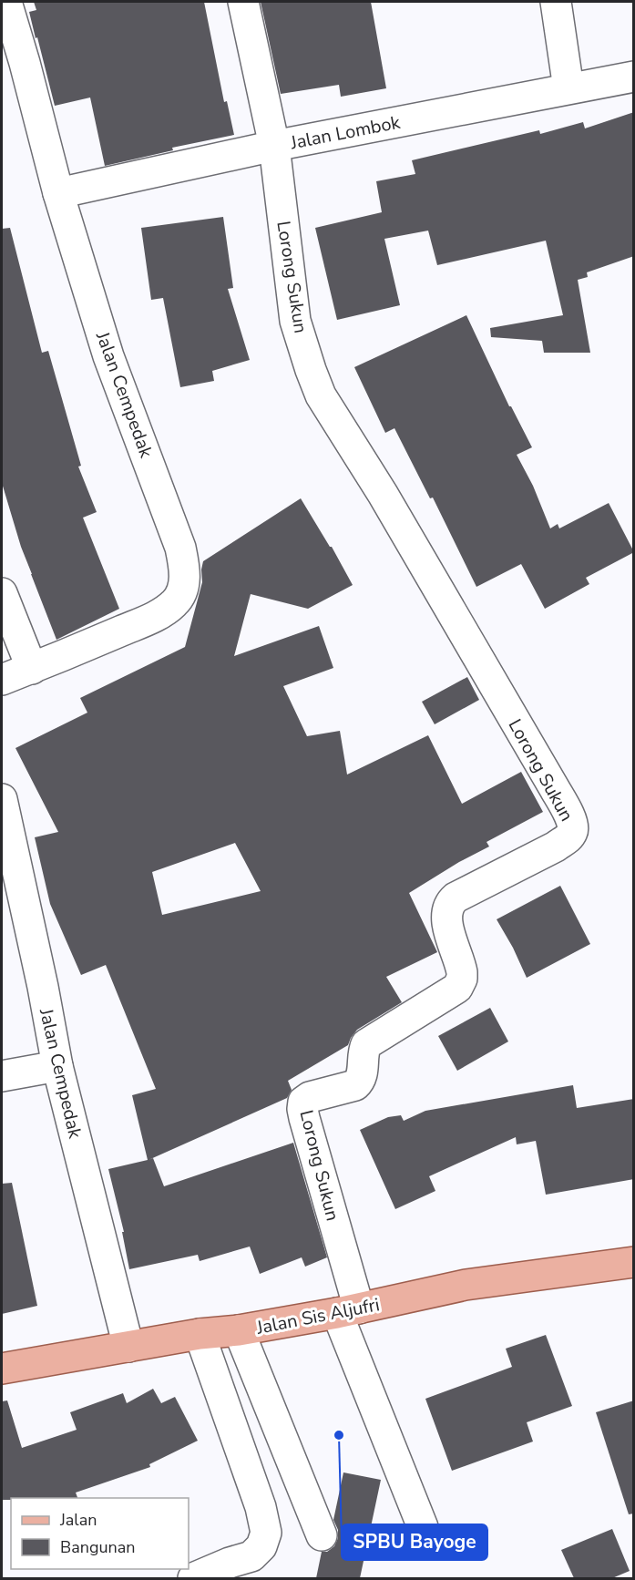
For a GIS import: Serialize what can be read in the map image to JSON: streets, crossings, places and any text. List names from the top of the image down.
{
  "streets": {
    "main road": ["Jalan Sis Aljufri"],
    "street": ["Jalan Lombok", "Lorong Sukun", "Jalan Cempedak"]
  },
  "crossings": [
    ["Jalan Lombok", "Lorong Sukun"],
    ["Jalan Lombok", "Jalan Cempedak"],
    ["Lorong Sukun", "Jalan Sis Aljufri"],
    ["Jalan Cempedak", "Jalan Sis Aljufri"]
  ],
  "places": ["SPBU Bayoge"],
  "legend": ["Jalan", "Bangunan"]
}
